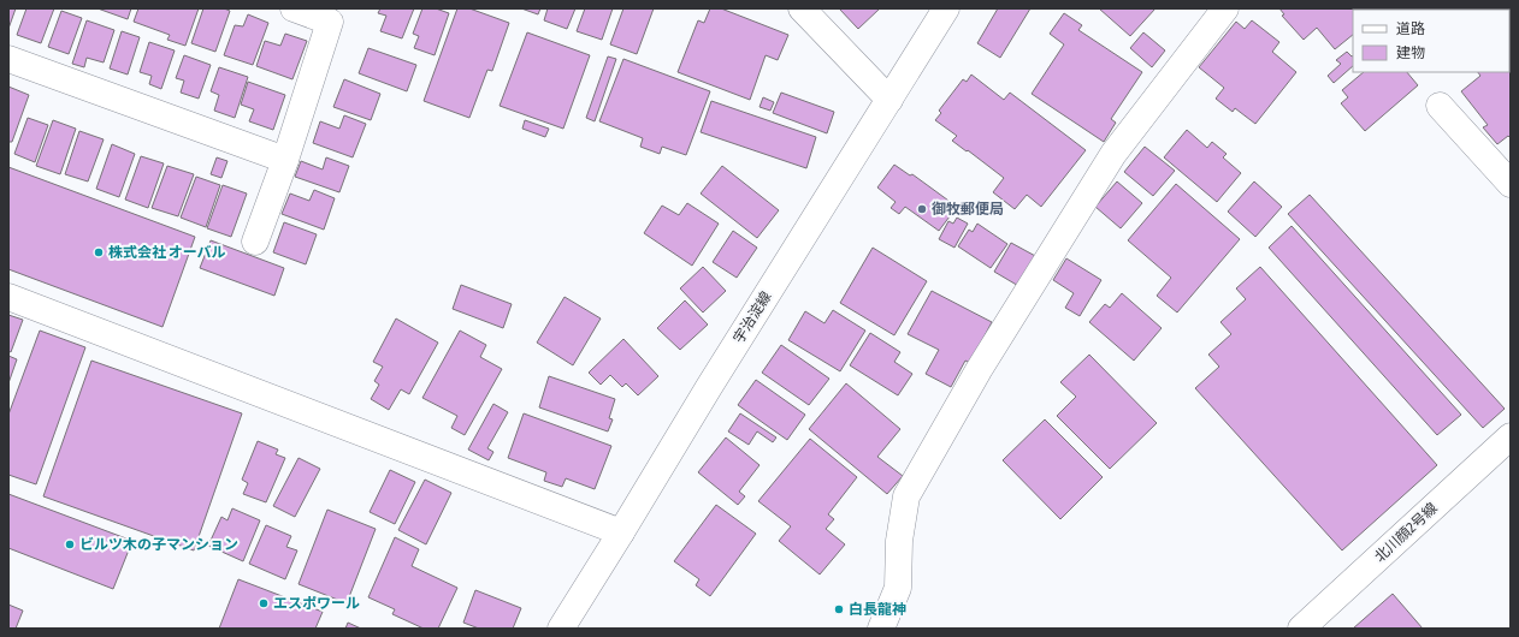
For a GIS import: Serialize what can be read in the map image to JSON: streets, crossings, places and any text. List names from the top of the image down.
{
  "streets": {
    "street": ["宇治淀線", "北川顔2号線"]
  },
  "places": [
    "御牧郵便局",
    "株式会社 オーバル",
    "ビルツ木の子マンション",
    "エスポワール",
    "白長龍神"
  ],
  "legend": ["道路", "建物"]
}
